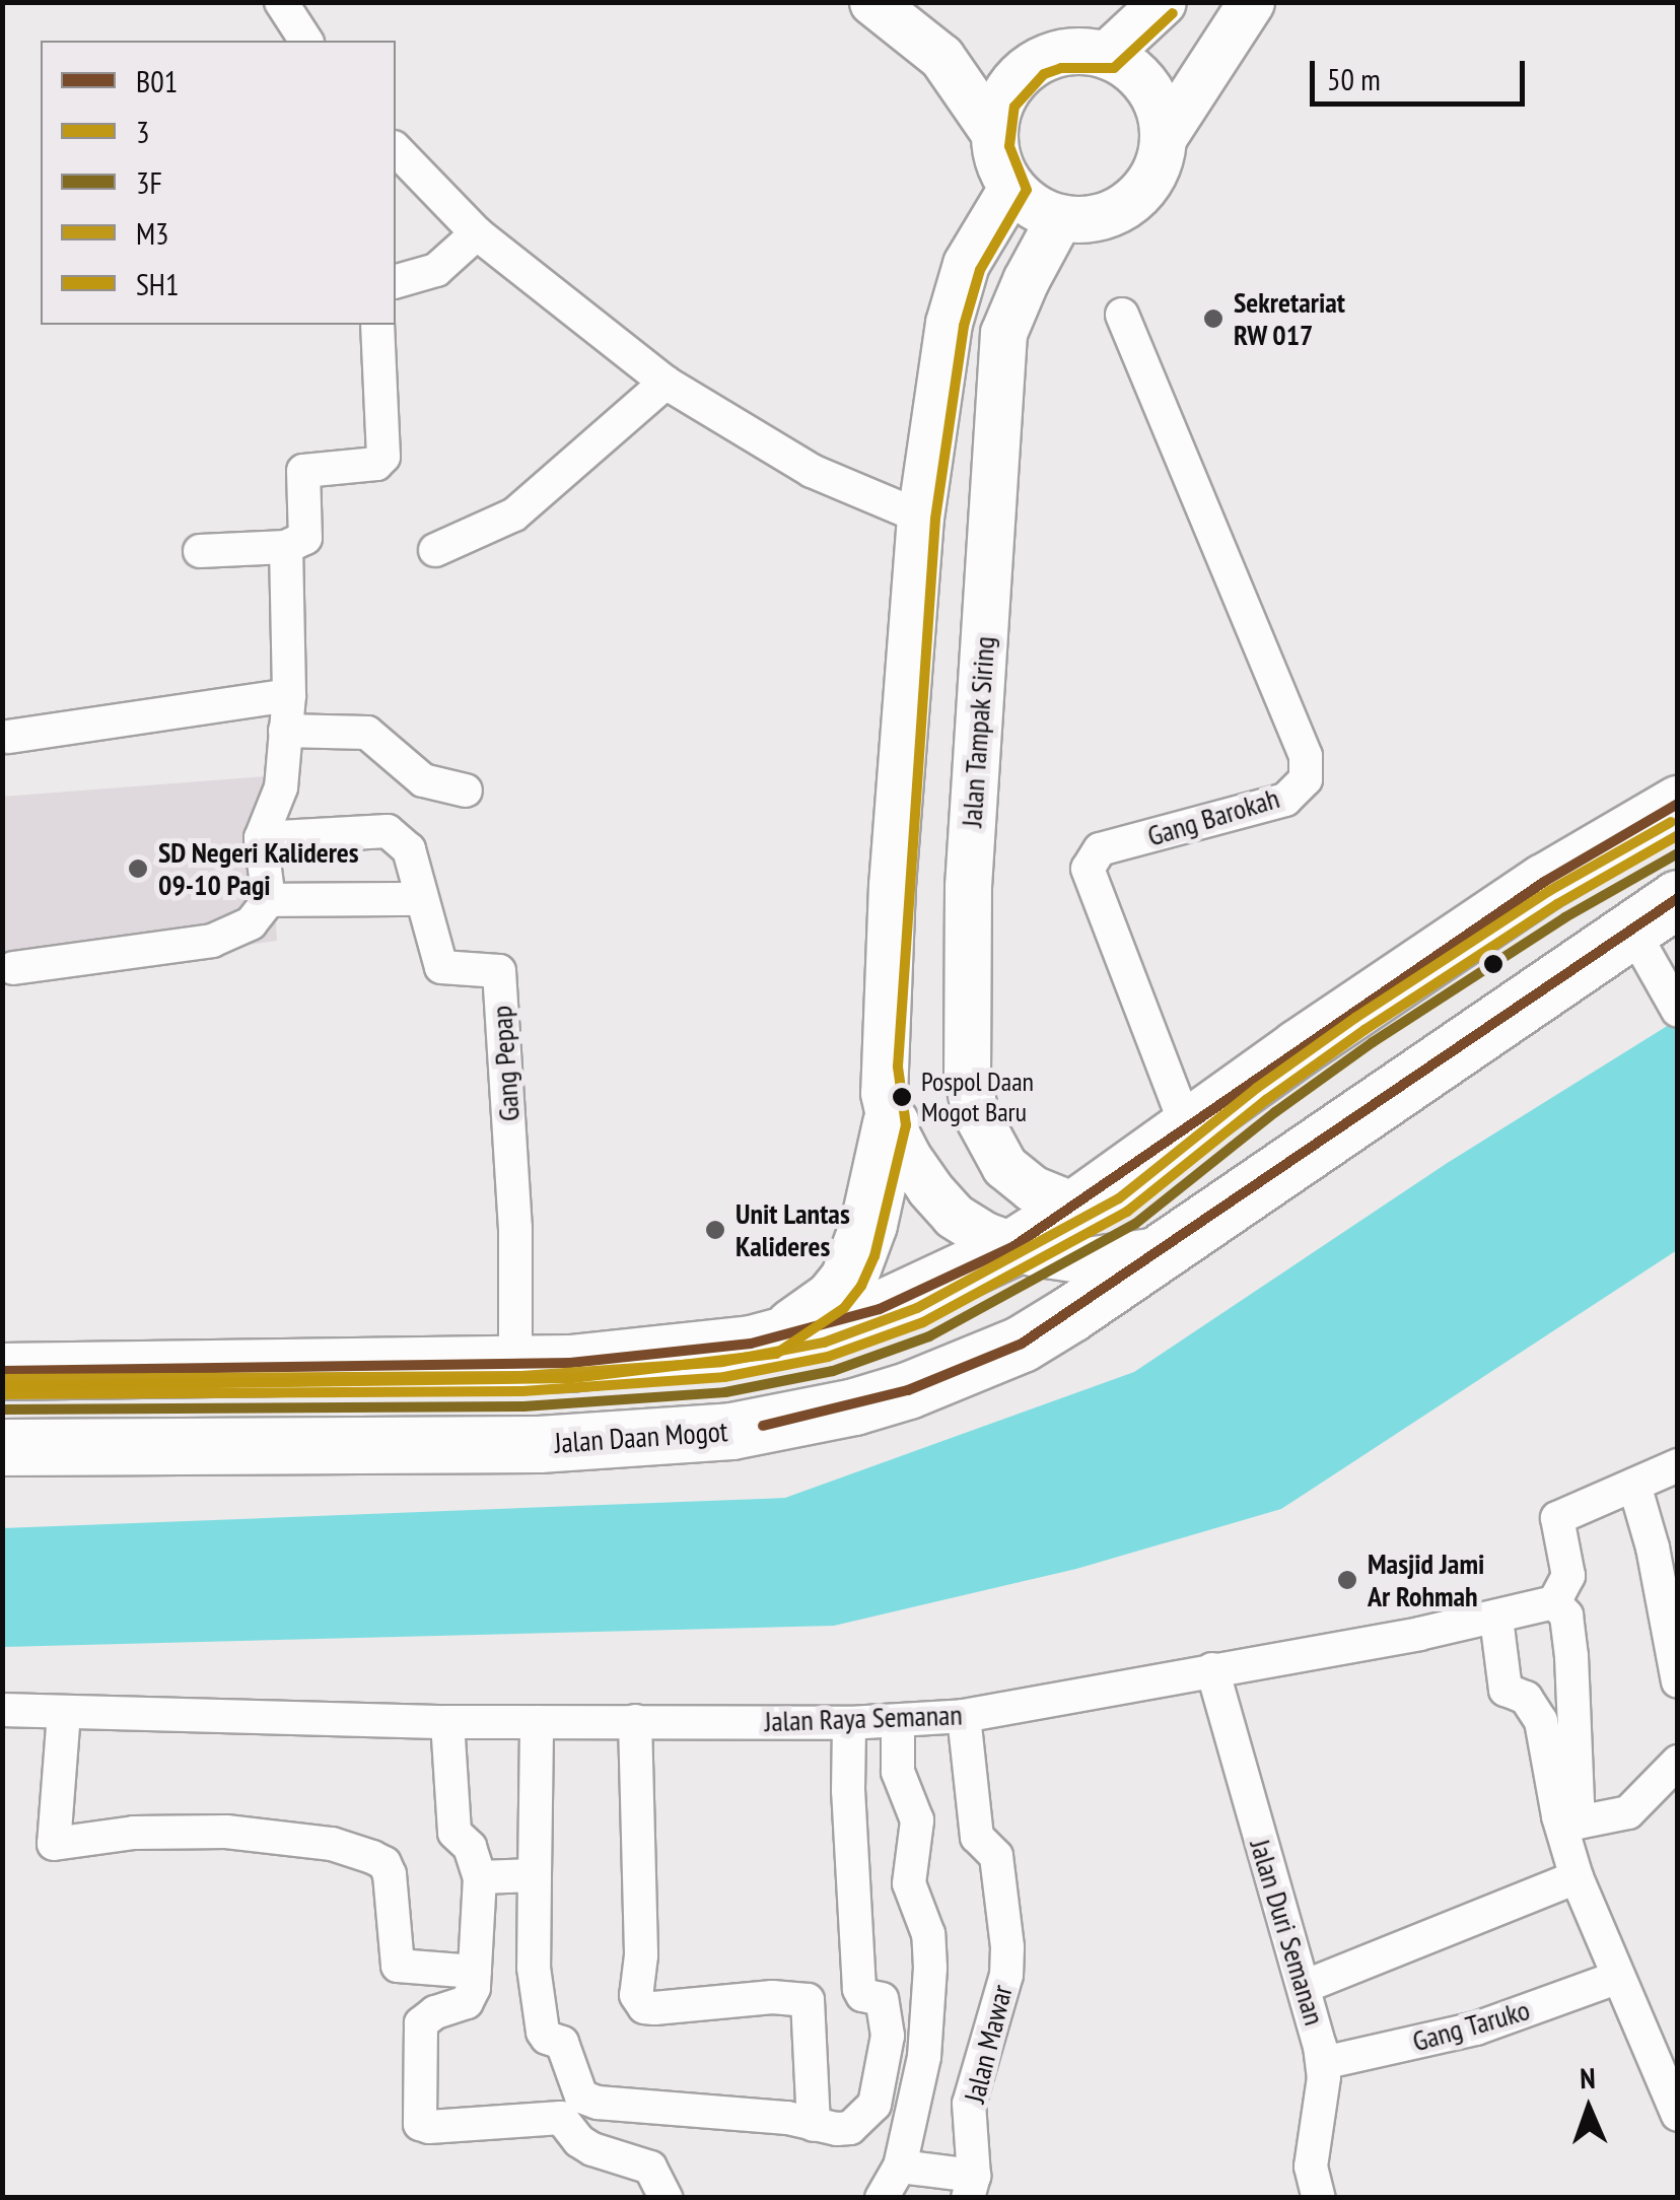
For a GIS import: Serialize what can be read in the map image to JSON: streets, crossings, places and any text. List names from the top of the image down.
{
  "streets": {
    "highway": ["Jalan Daan Mogot"],
    "main road": ["Jalan Tampak Siring"],
    "street": [
      "Gang Barokah",
      "Gang Pepap",
      "Jalan Raya Semanan",
      "Jalan Duri Semanan",
      "Gang Taruko",
      "Jalan Mawar"
    ]
  },
  "crossings": [
    ["Jalan Raya Semanan", "Jalan Duri Semanan"],
    ["Jalan Raya Semanan", "Jalan Mawar"],
    ["Jalan Duri Semanan", "Gang Taruko"]
  ],
  "places": [
    "Sekretariat RW 017",
    "SD Negeri Kalideres 09-10 Pagi",
    "Pospol Daan Mogot Baru",
    "Unit Lantas Kalideres",
    "Masjid Jami Ar Rohmah"
  ],
  "lines": [
    "transit line SH1",
    "transit line B01",
    "transit line M3",
    "transit line 3",
    "transit line 3F"
  ],
  "legend": [
    "B01",
    "3",
    "3F",
    "M3",
    "SH1"
  ],
  "scale_bar": "50 m",
  "north": "top"
}
